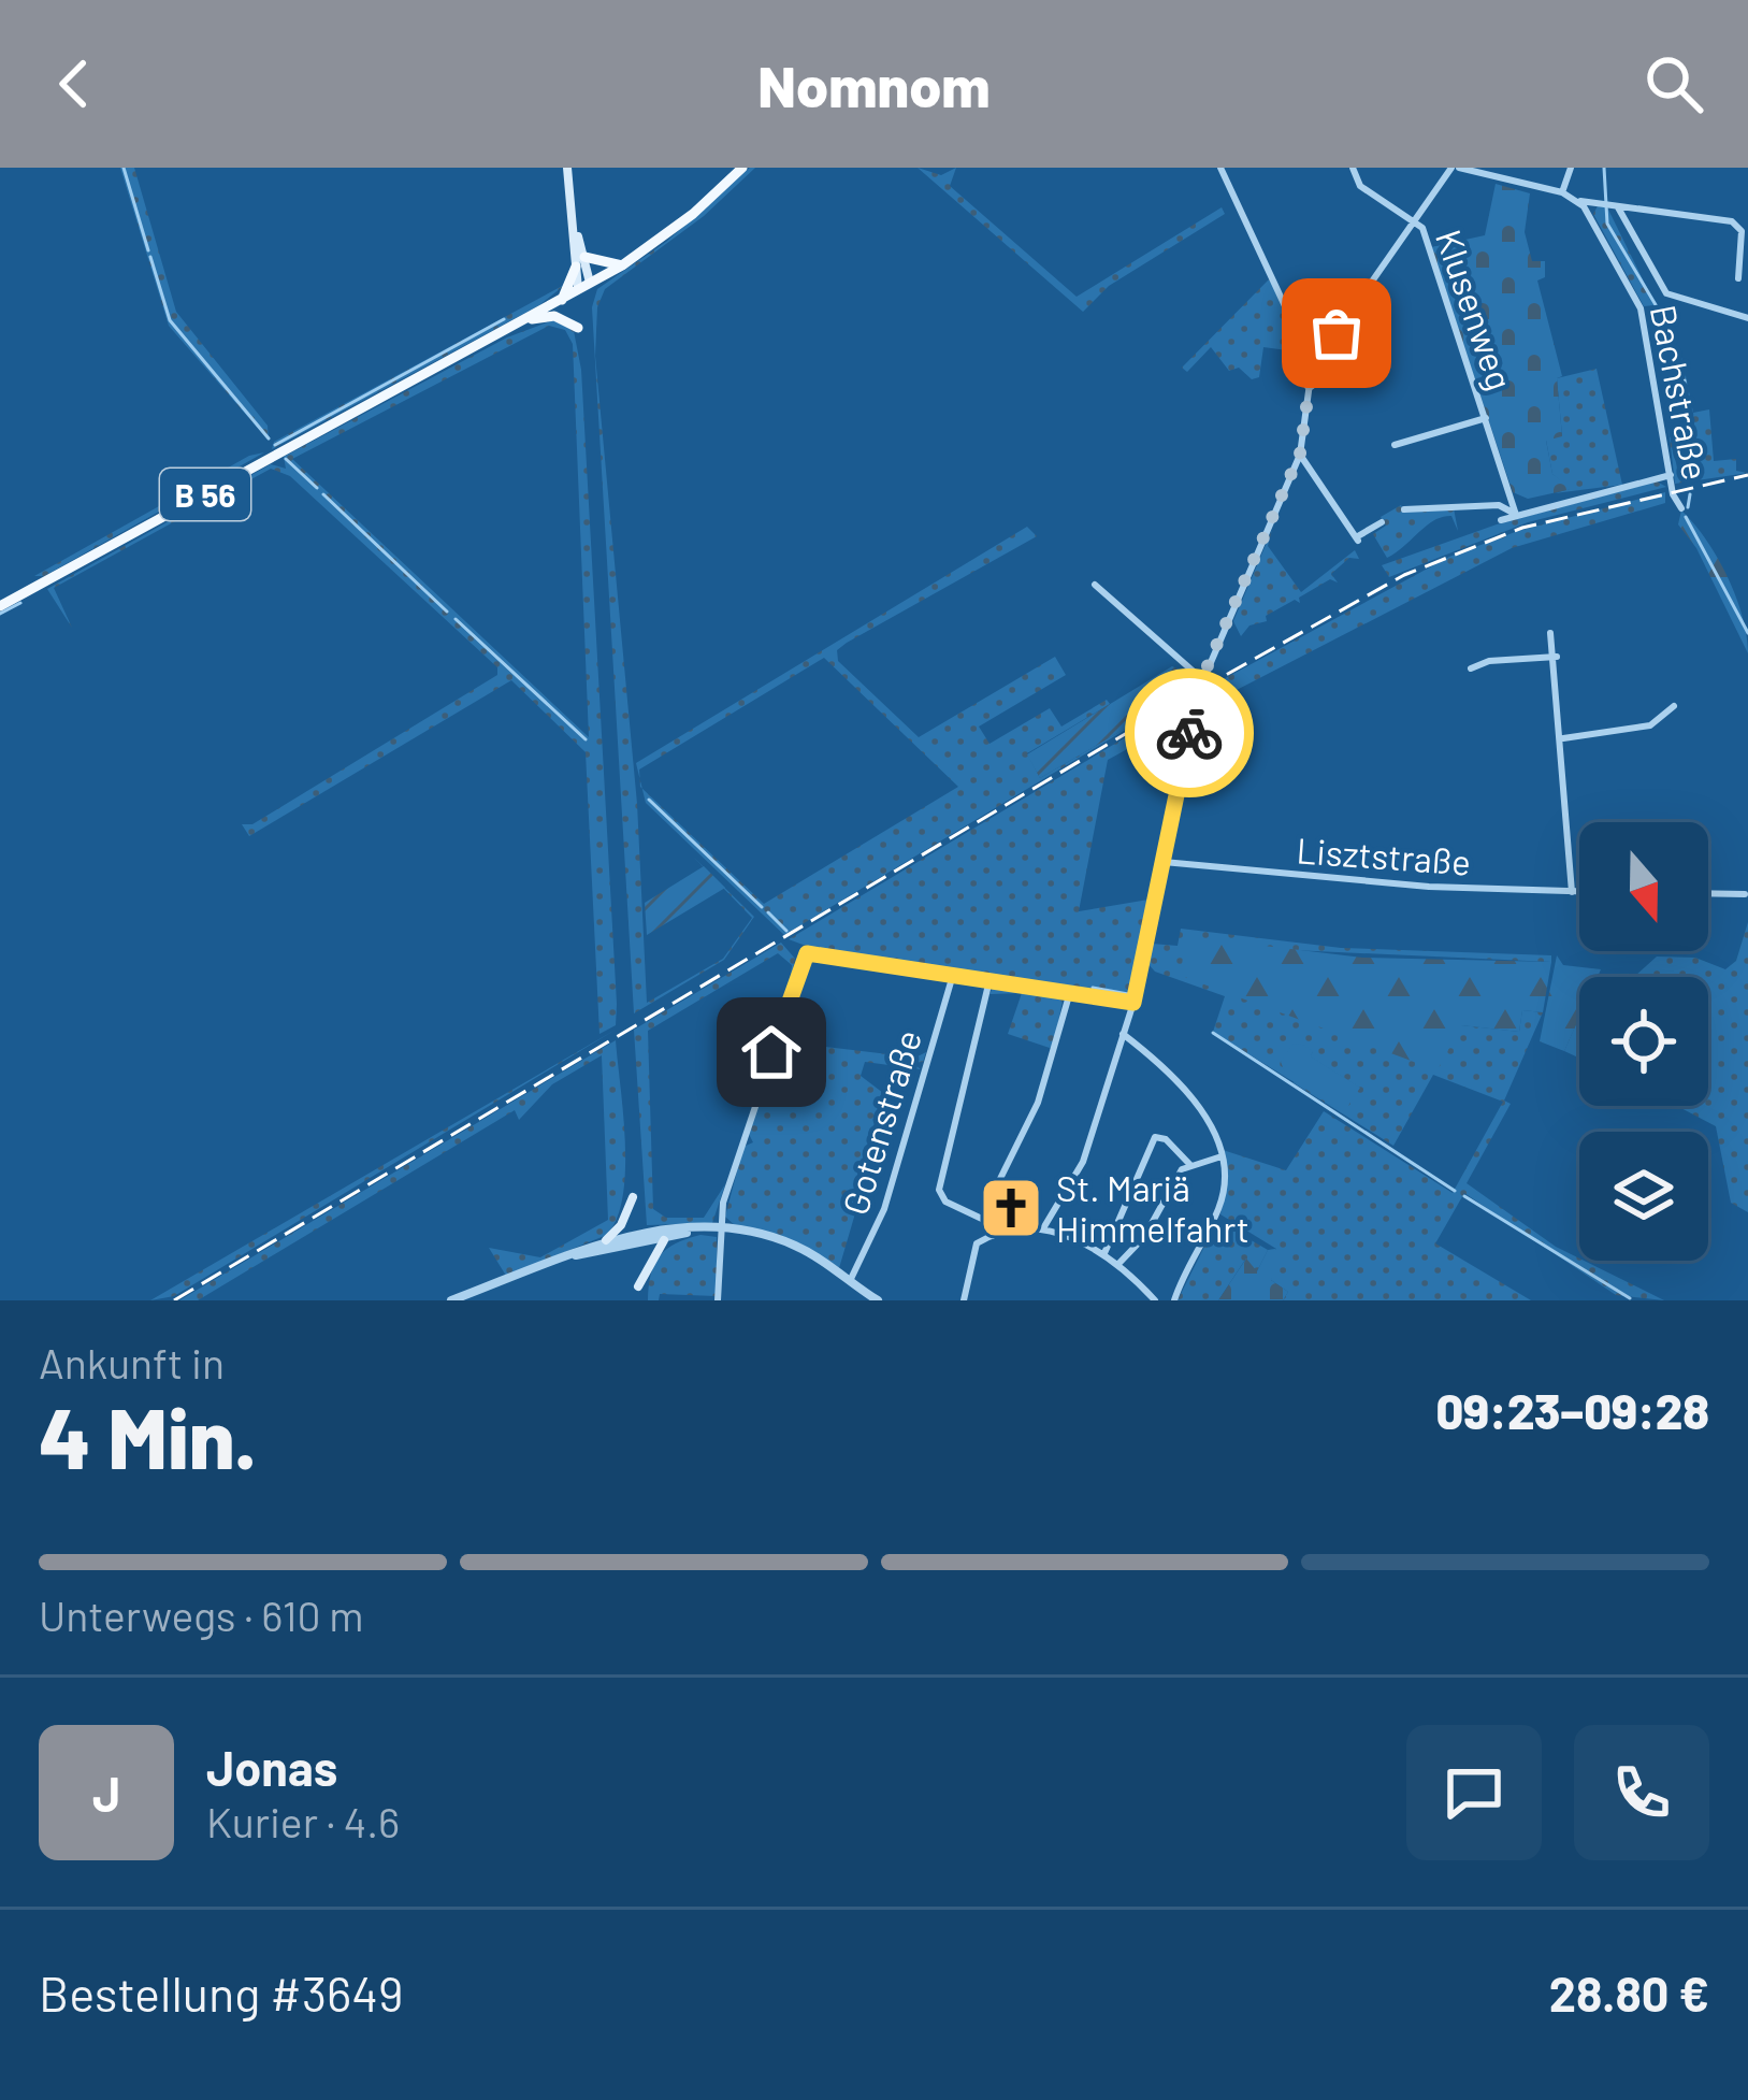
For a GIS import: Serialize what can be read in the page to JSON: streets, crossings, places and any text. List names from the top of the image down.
{
  "streets": {
    "main road": ["B 56"],
    "street": [
      "Klusenweg",
      "Bachstraße",
      "Lisztstraße",
      "Gotenstraße"
    ]
  },
  "places": {
    "church": ["St. Mariä Himmelfahrt"]
  },
  "north": "bottom",
  "page": {
    "header": "Nomnom",
    "heading": ["4 Min.", "Ankunft in", "09:23–09:28"],
    "panel": [
      "Jonas",
      "Kurier · 4.6",
      "Bestellung #3649",
      "28.80 €"
    ],
    "bar": "Unterwegs · 610 m",
    "round": "J"
  }
}
